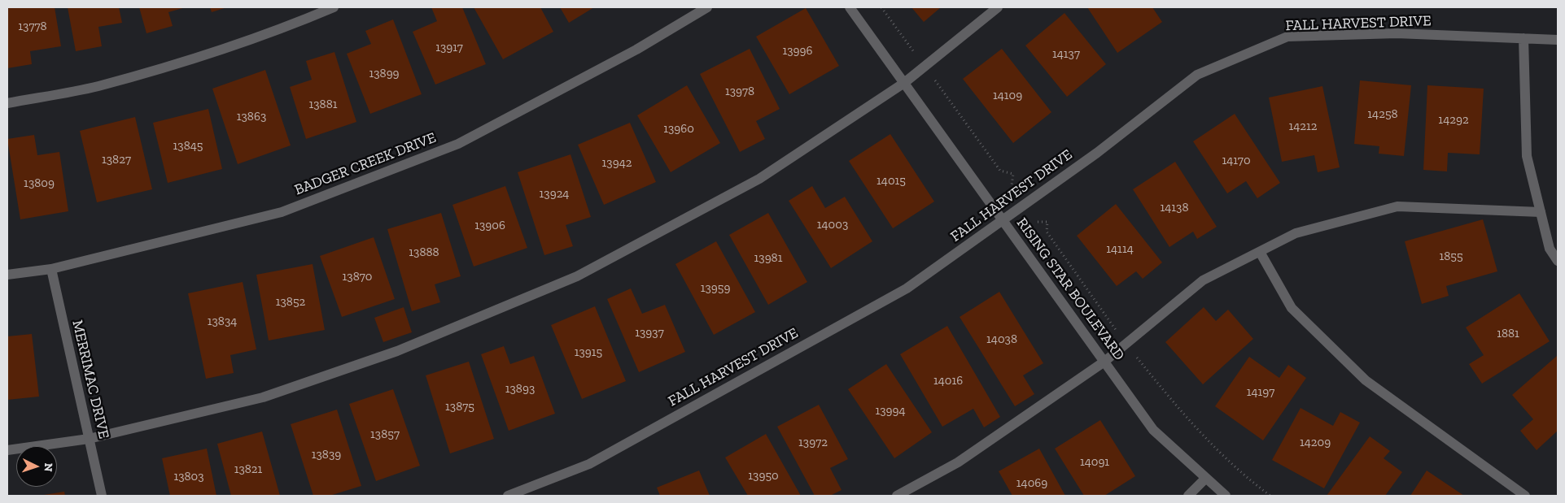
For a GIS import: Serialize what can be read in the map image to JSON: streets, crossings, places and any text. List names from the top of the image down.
{
  "streets": {
    "street": [
      "FALL HARVEST DRIVE",
      "BADGER CREEK DRIVE",
      "RISING STAR BOULEVARD",
      "MERRIMAC DRIVE"
    ]
  },
  "crossings": [
    ["FALL HARVEST DRIVE", "RISING STAR BOULEVARD"],
    ["BADGER CREEK DRIVE", "MERRIMAC DRIVE"]
  ],
  "house_numbers": [
    "13778",
    "13917",
    "13996",
    "14137",
    "13899",
    "13978",
    "14109",
    "13881",
    "14258",
    "13863",
    "14292",
    "14212",
    "13960",
    "13845",
    "13827",
    "14170",
    "13942",
    "14015",
    "13809",
    "13924",
    "14138",
    "14003",
    "13906",
    "14114",
    "13888",
    "1855",
    "13981",
    "13870",
    "13959",
    "13852",
    "13834",
    "13937",
    "1881",
    "14038",
    "13915",
    "14016",
    "13893",
    "14197",
    "13875",
    "13994",
    "13857",
    "13972",
    "14209",
    "13839",
    "14091",
    "13821",
    "13950",
    "13803",
    "14069"
  ],
  "north": "right"
}
